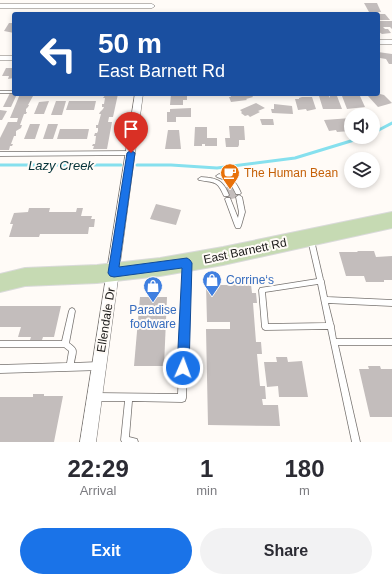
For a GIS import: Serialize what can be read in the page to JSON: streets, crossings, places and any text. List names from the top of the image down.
{
  "streets": {
    "main road": ["East Barnett Rd"],
    "street": ["Ellendale Dr"]
  },
  "crossings": [
    ["East Barnett Rd", "Ellendale Dr"]
  ],
  "water": ["Lazy Creek"],
  "places": {
    "cafe": ["The Human Bean"],
    "shop": ["Corrine‘s", "Paradise footware"]
  },
  "page": {
    "turn": ["50 m", "East Barnett Rd"],
    "eta": [
      "22:29",
      "Arrival",
      "1",
      "min",
      "180",
      "m"
    ],
    "buttons": ["Exit", "Share"]
  }
}
